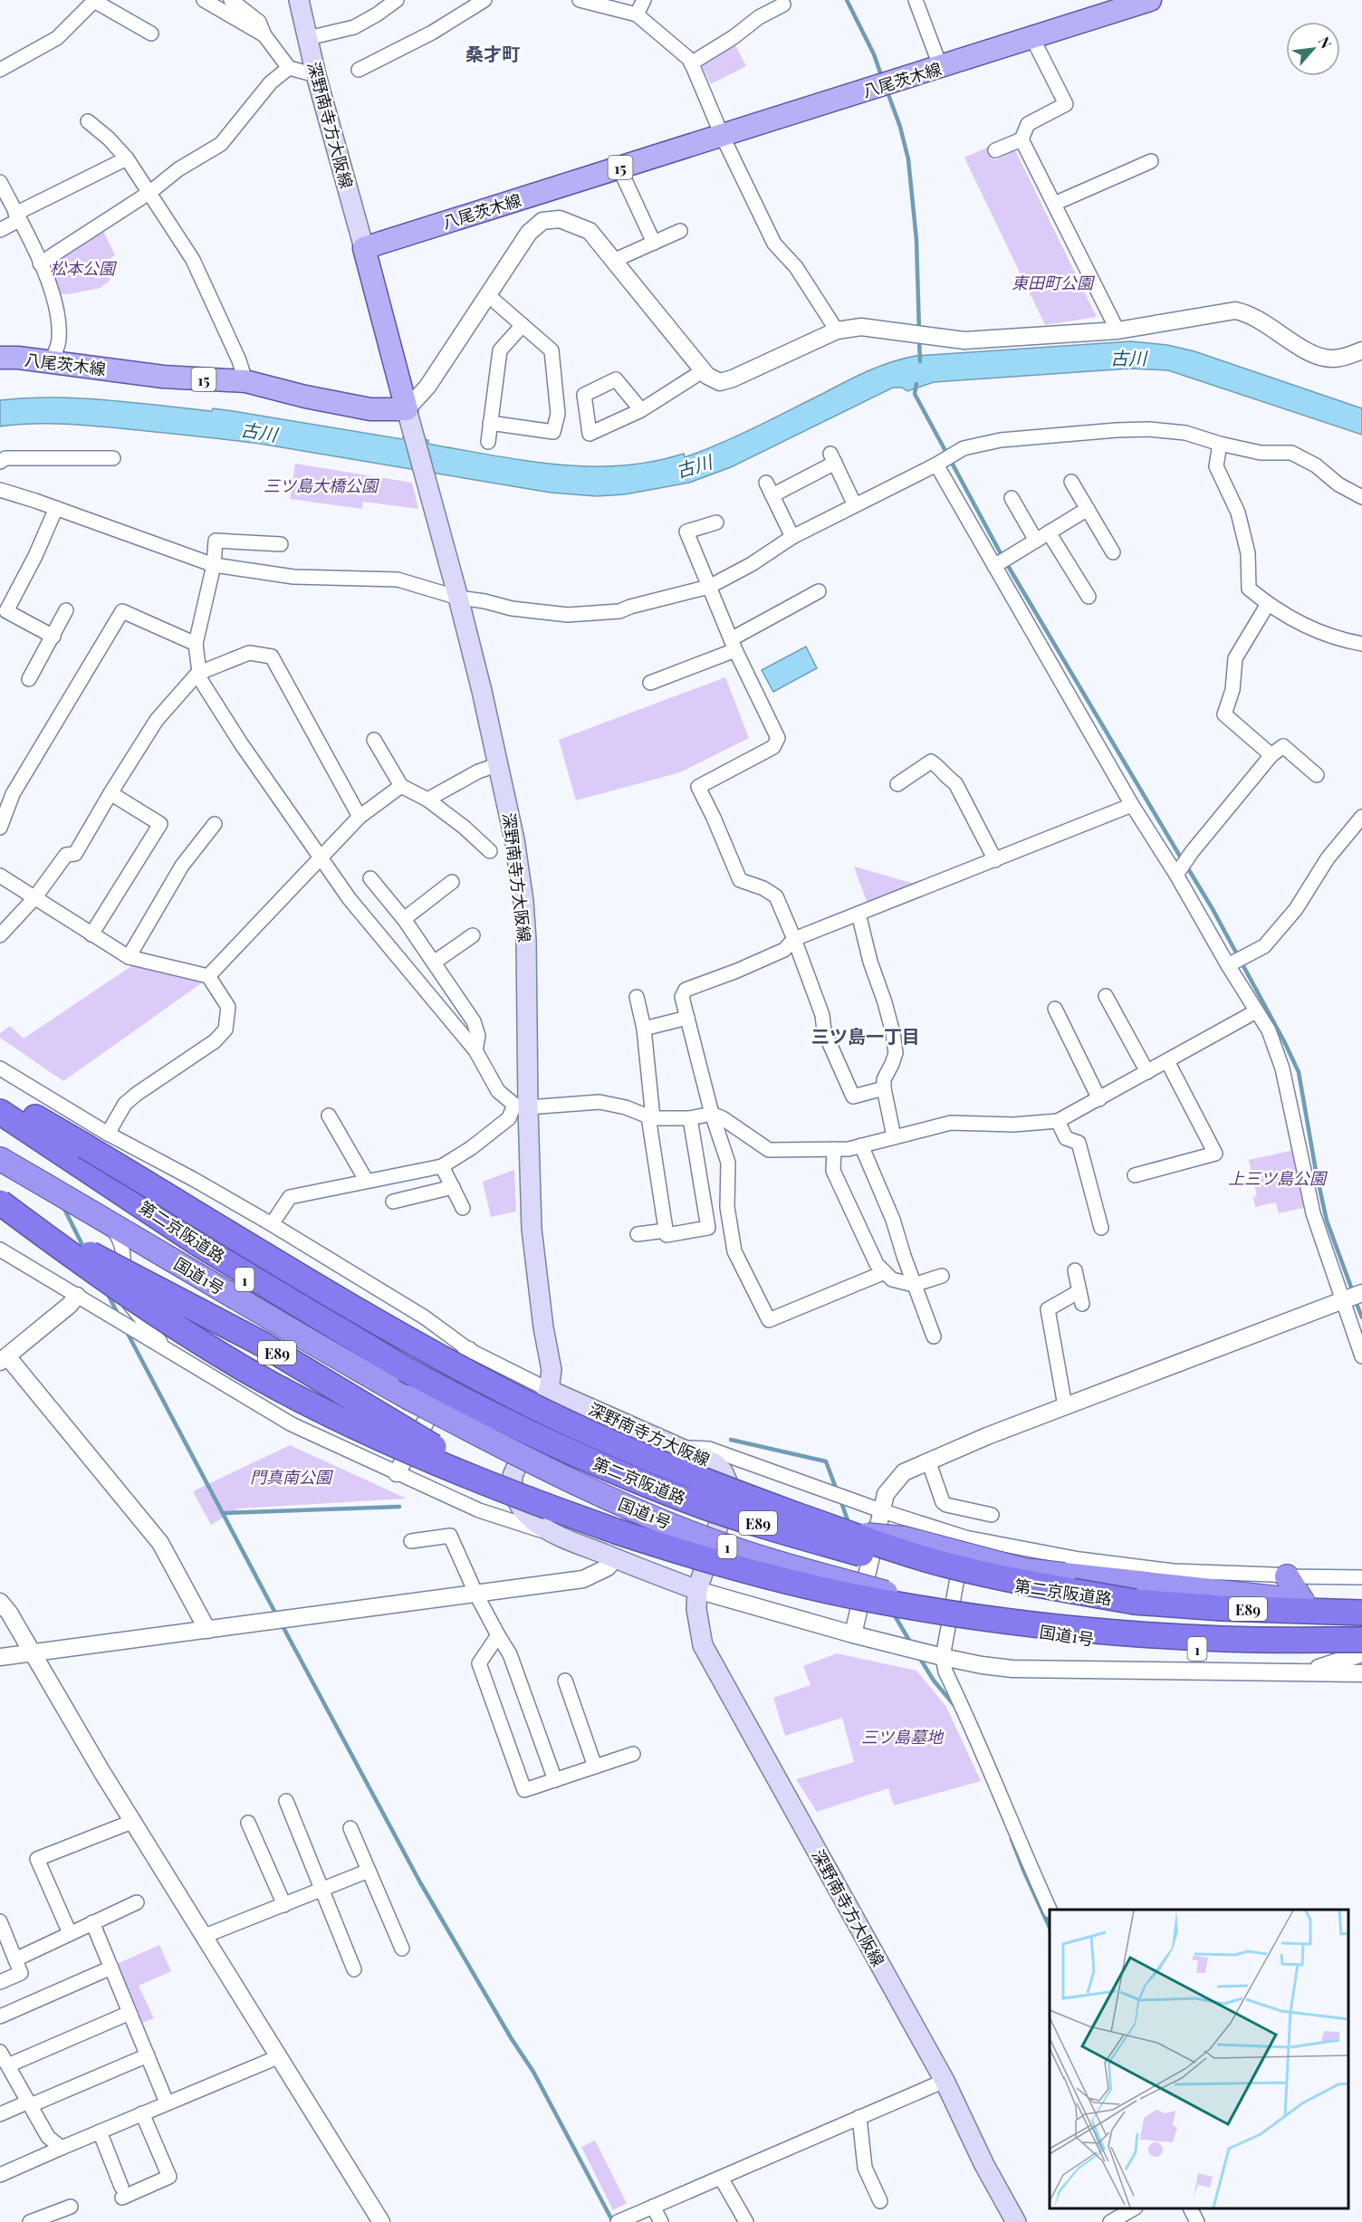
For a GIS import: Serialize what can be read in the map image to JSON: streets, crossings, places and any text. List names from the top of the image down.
{
  "streets": {
    "highway": [
      "第二京阪道路",
      "国道1号",
      "1",
      "E89"
    ],
    "main road": ["八尾茨木線", "深野南寺方大阪線", "15"]
  },
  "crossings": [
    ["八尾茨木線", "深野南寺方大阪線"],
    ["第二京阪道路", "E89"]
  ],
  "districts": ["桑才町", "三ツ島一丁目"],
  "water": ["古川"],
  "parks": [
    "松本公園",
    "東田町公園",
    "三ツ島大橋公園",
    "上三ツ島公園",
    "門真南公園",
    "三ツ島墓地"
  ],
  "north": "top right"
}
